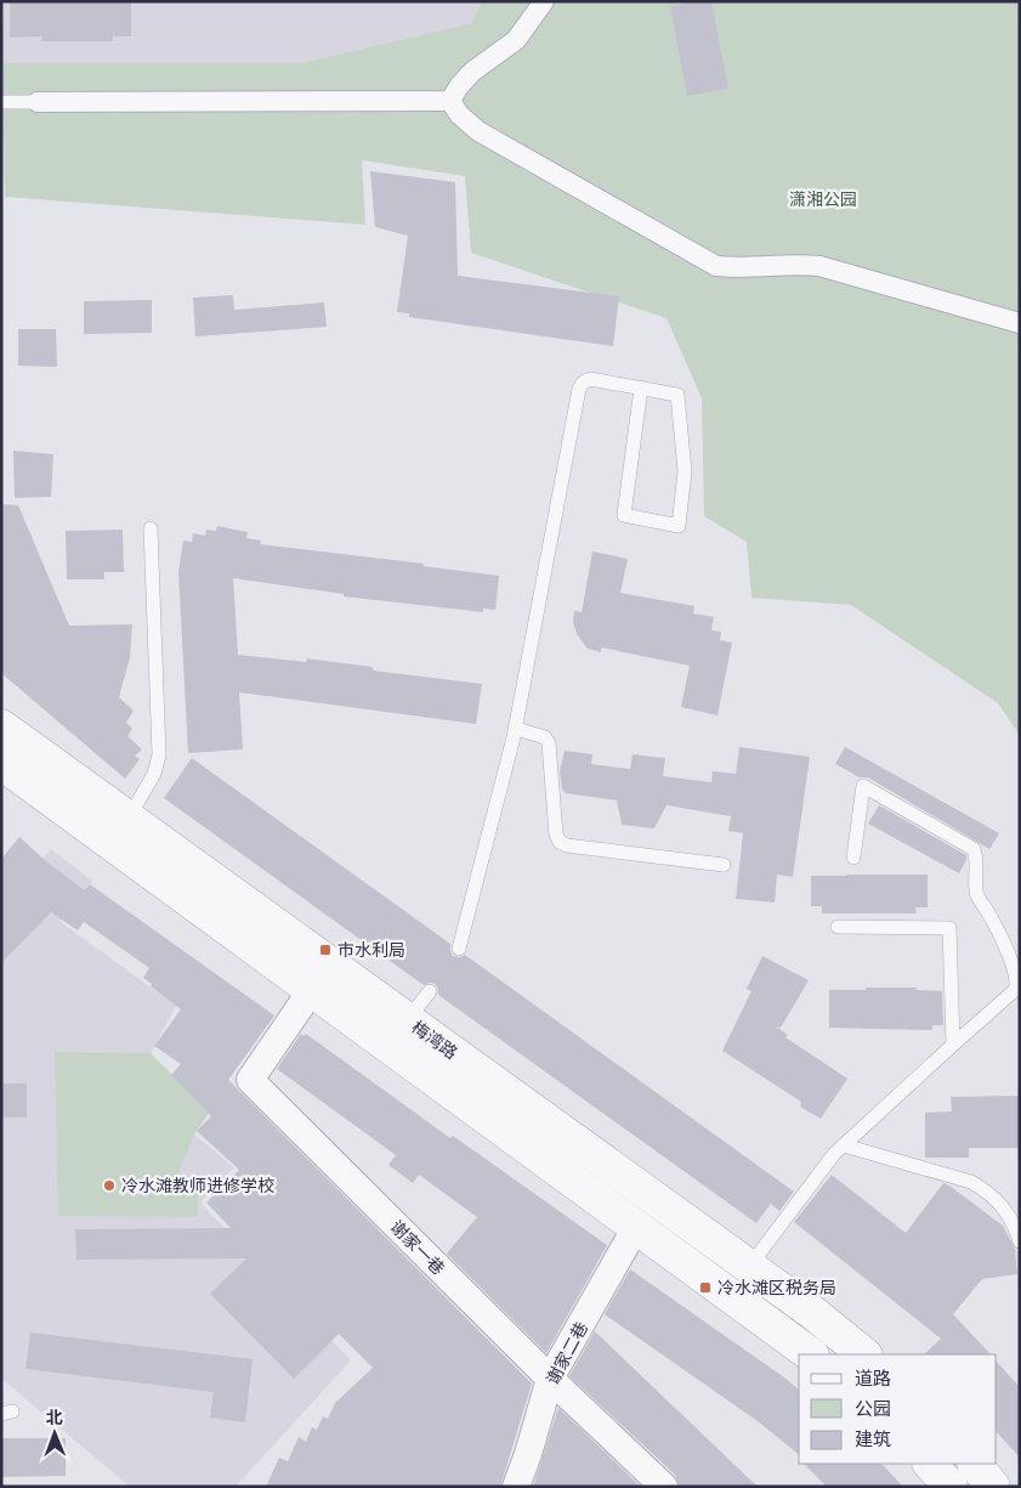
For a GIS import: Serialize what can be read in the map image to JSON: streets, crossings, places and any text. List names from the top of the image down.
{
  "streets": {
    "street": ["梅湾路", "谢家一巷", "谢家二巷"]
  },
  "crossings": [
    ["梅湾路", "谢家一巷"],
    ["梅湾路", "谢家二巷"],
    ["谢家一巷", "谢家二巷"]
  ],
  "parks": ["潇湘公园"],
  "places": {
    "transit": ["市水利局", "冷水滩区税务局"],
    "other": ["冷水滩教师进修学校"]
  },
  "legend": ["道路", "公园", "建筑"],
  "north": "top"
}
